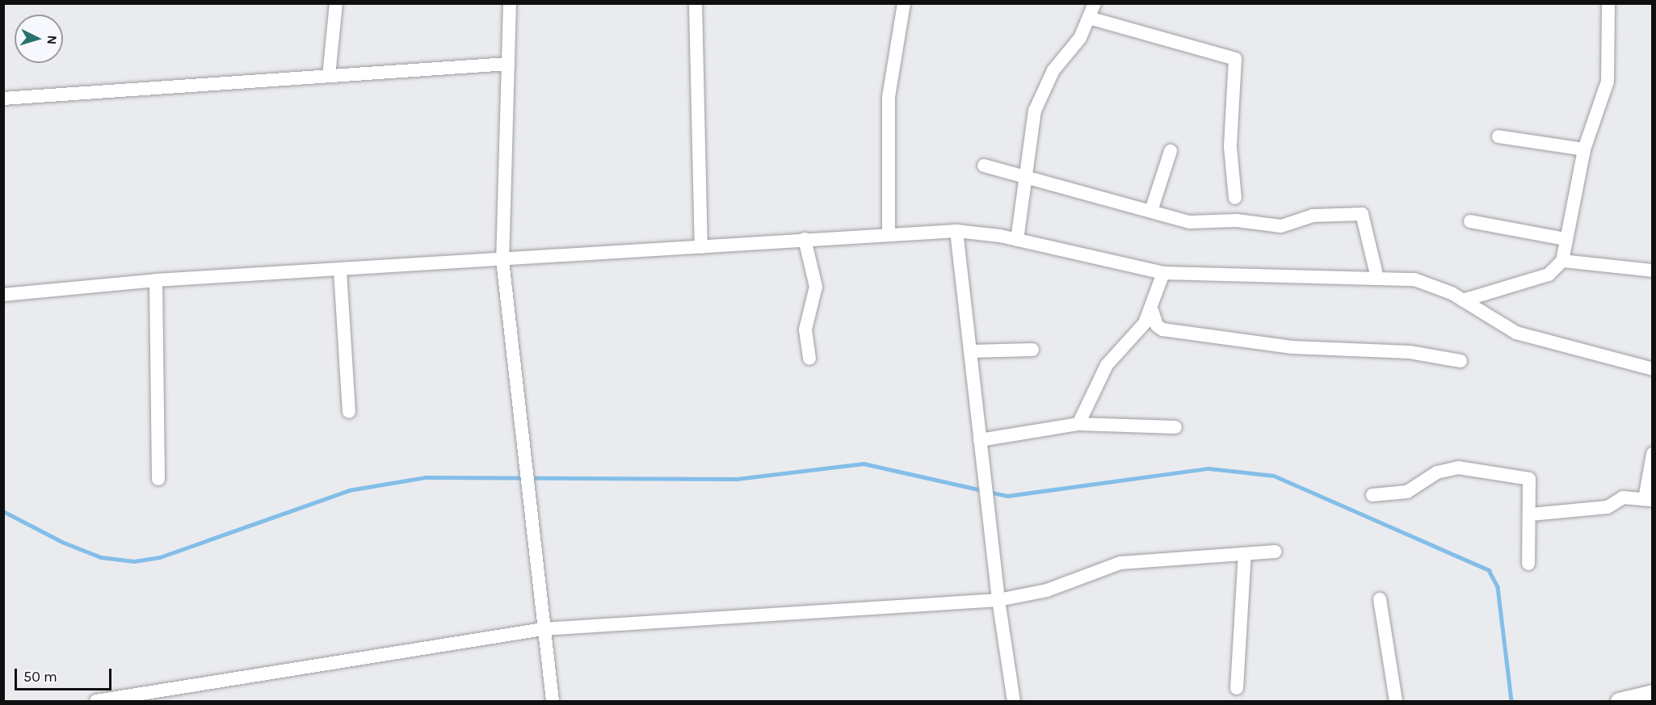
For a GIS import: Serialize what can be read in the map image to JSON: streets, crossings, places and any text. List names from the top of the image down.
{
  "scale_bar": "50 m",
  "north": "right"
}
